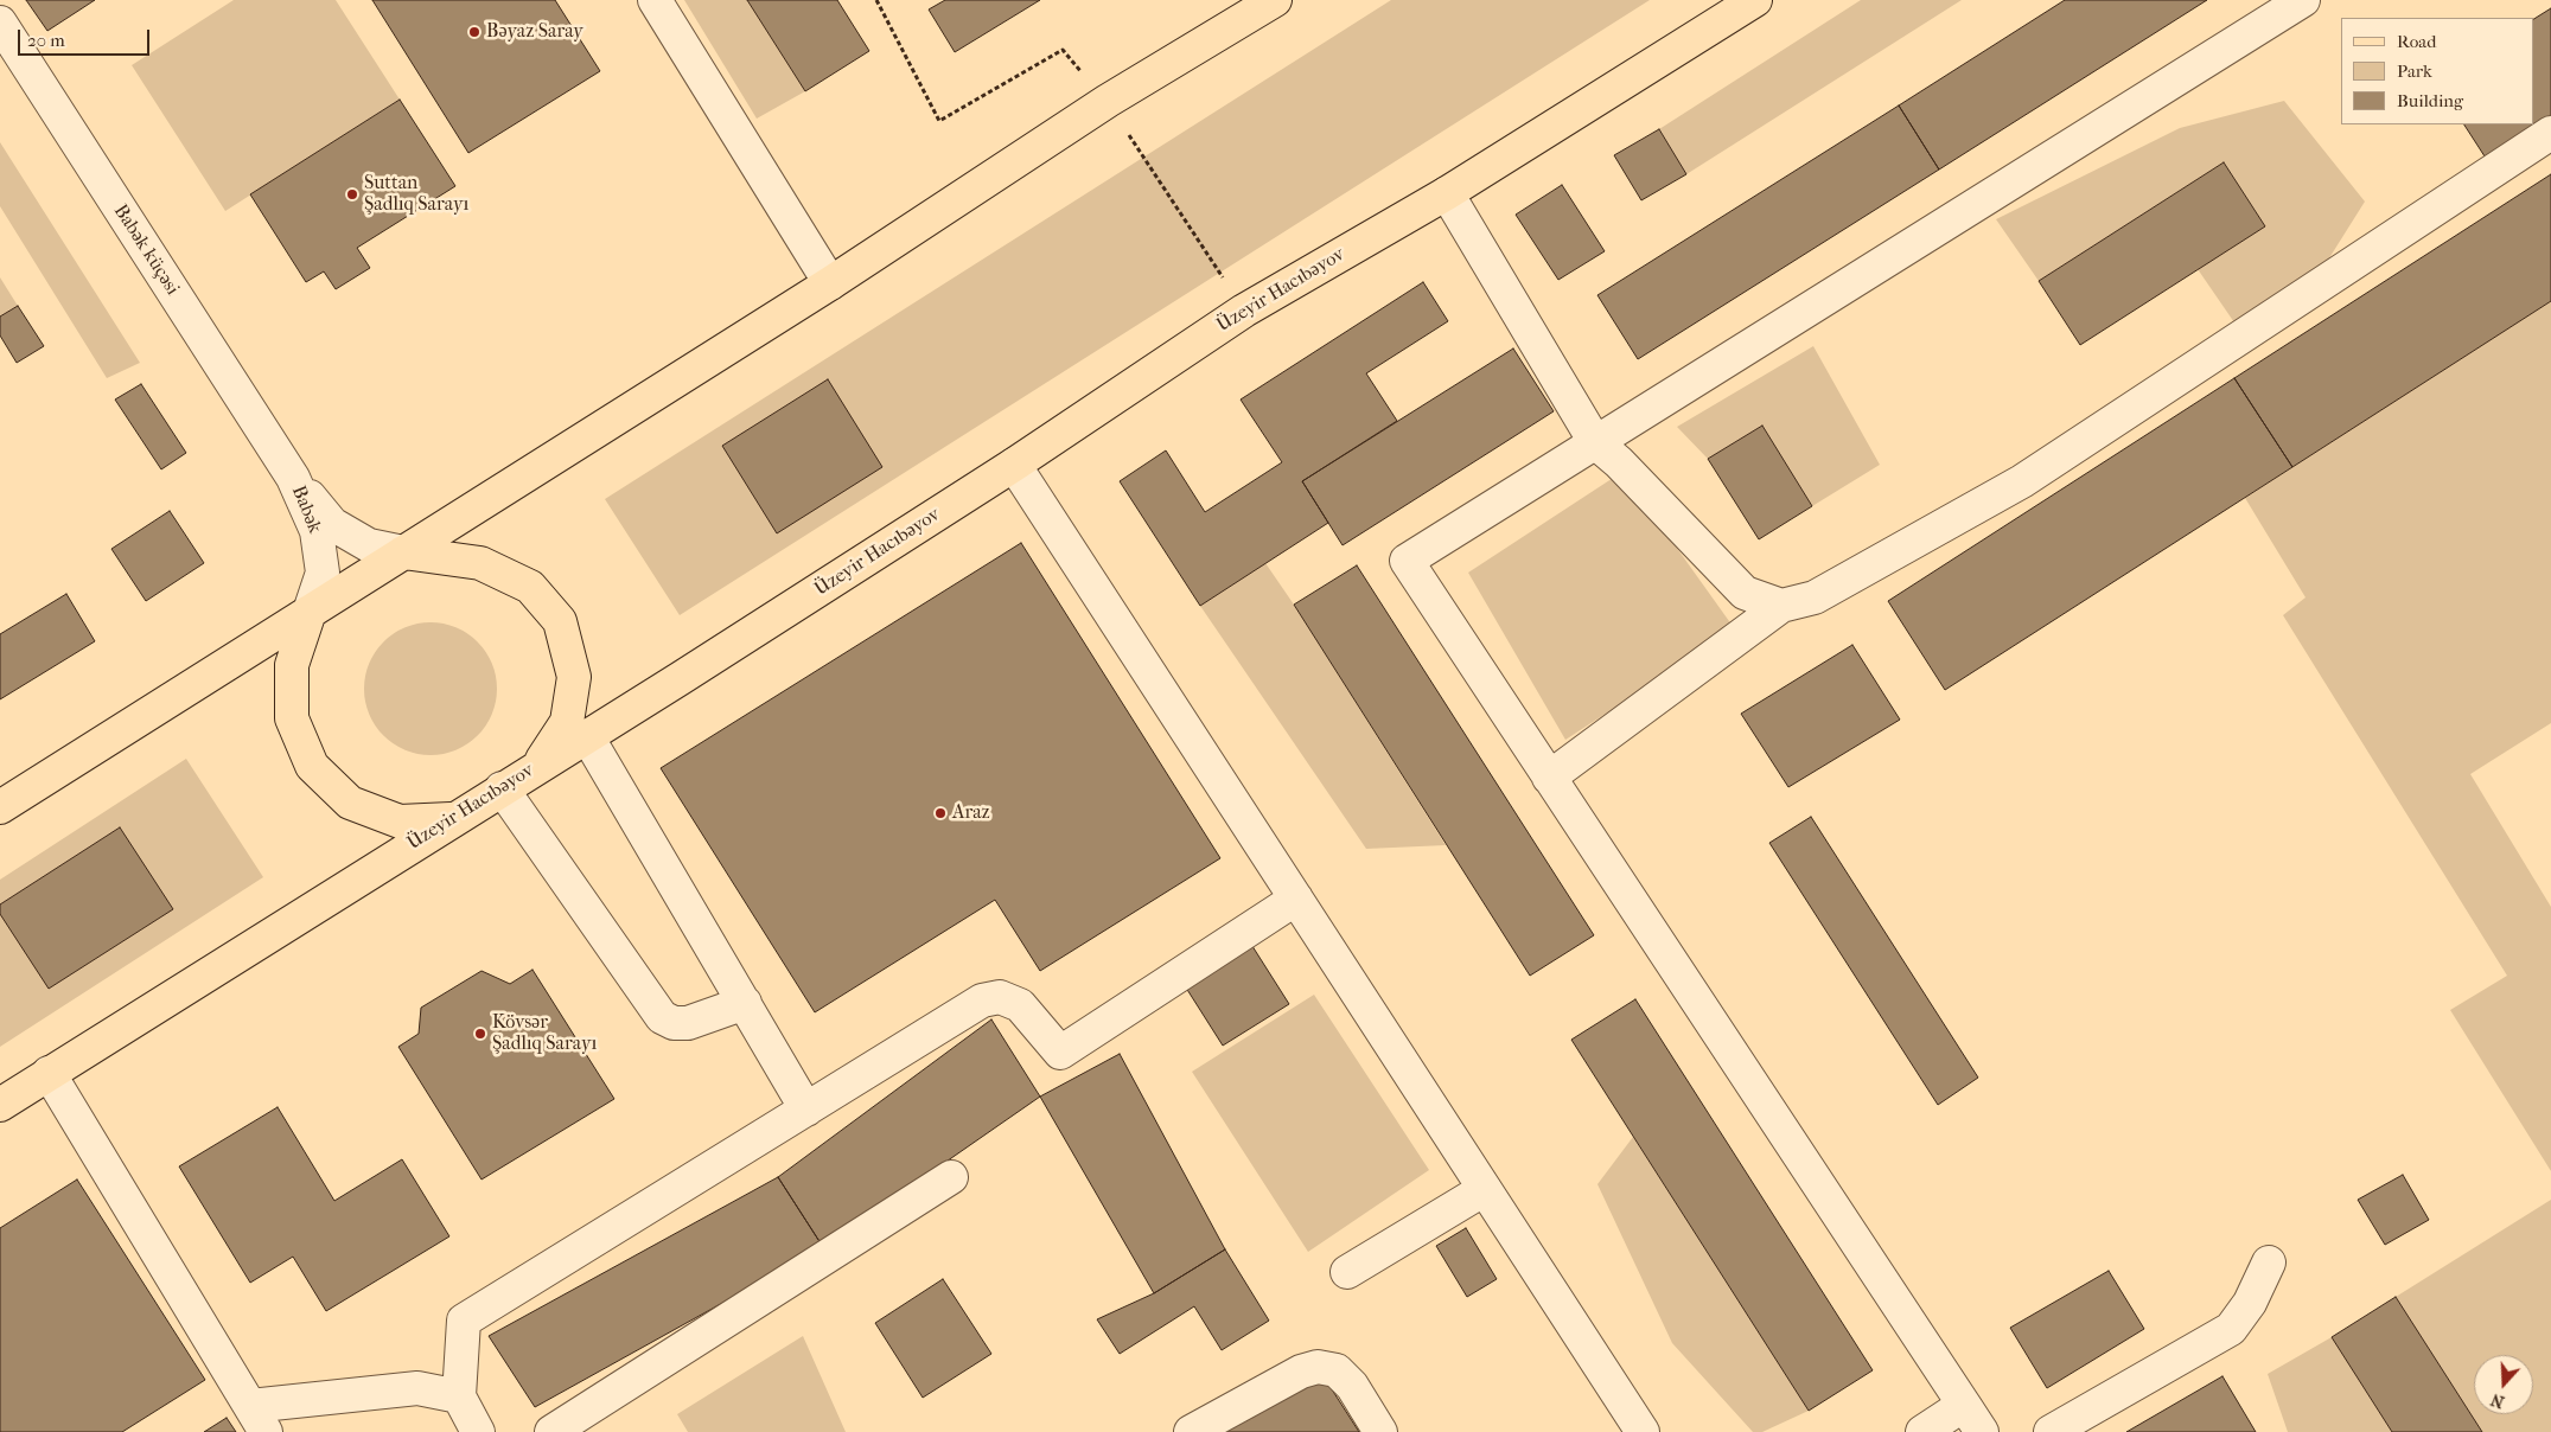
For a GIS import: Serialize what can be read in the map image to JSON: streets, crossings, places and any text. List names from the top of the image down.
{
  "streets": {
    "main road": ["Üzeyir Hacıbəyov"],
    "street": ["Babək küçəsi", "Babək"]
  },
  "crossings": [
    ["Babək küçəsi", "Babək"]
  ],
  "places": [
    "Bəyaz Saray",
    "Suttan Şadlıq Sarayı",
    "Araz",
    "Kövsər Şadlıq Sarayı"
  ],
  "legend": ["Road", "Park", "Building"],
  "scale_bar": "20 m",
  "north": "bottom"
}
